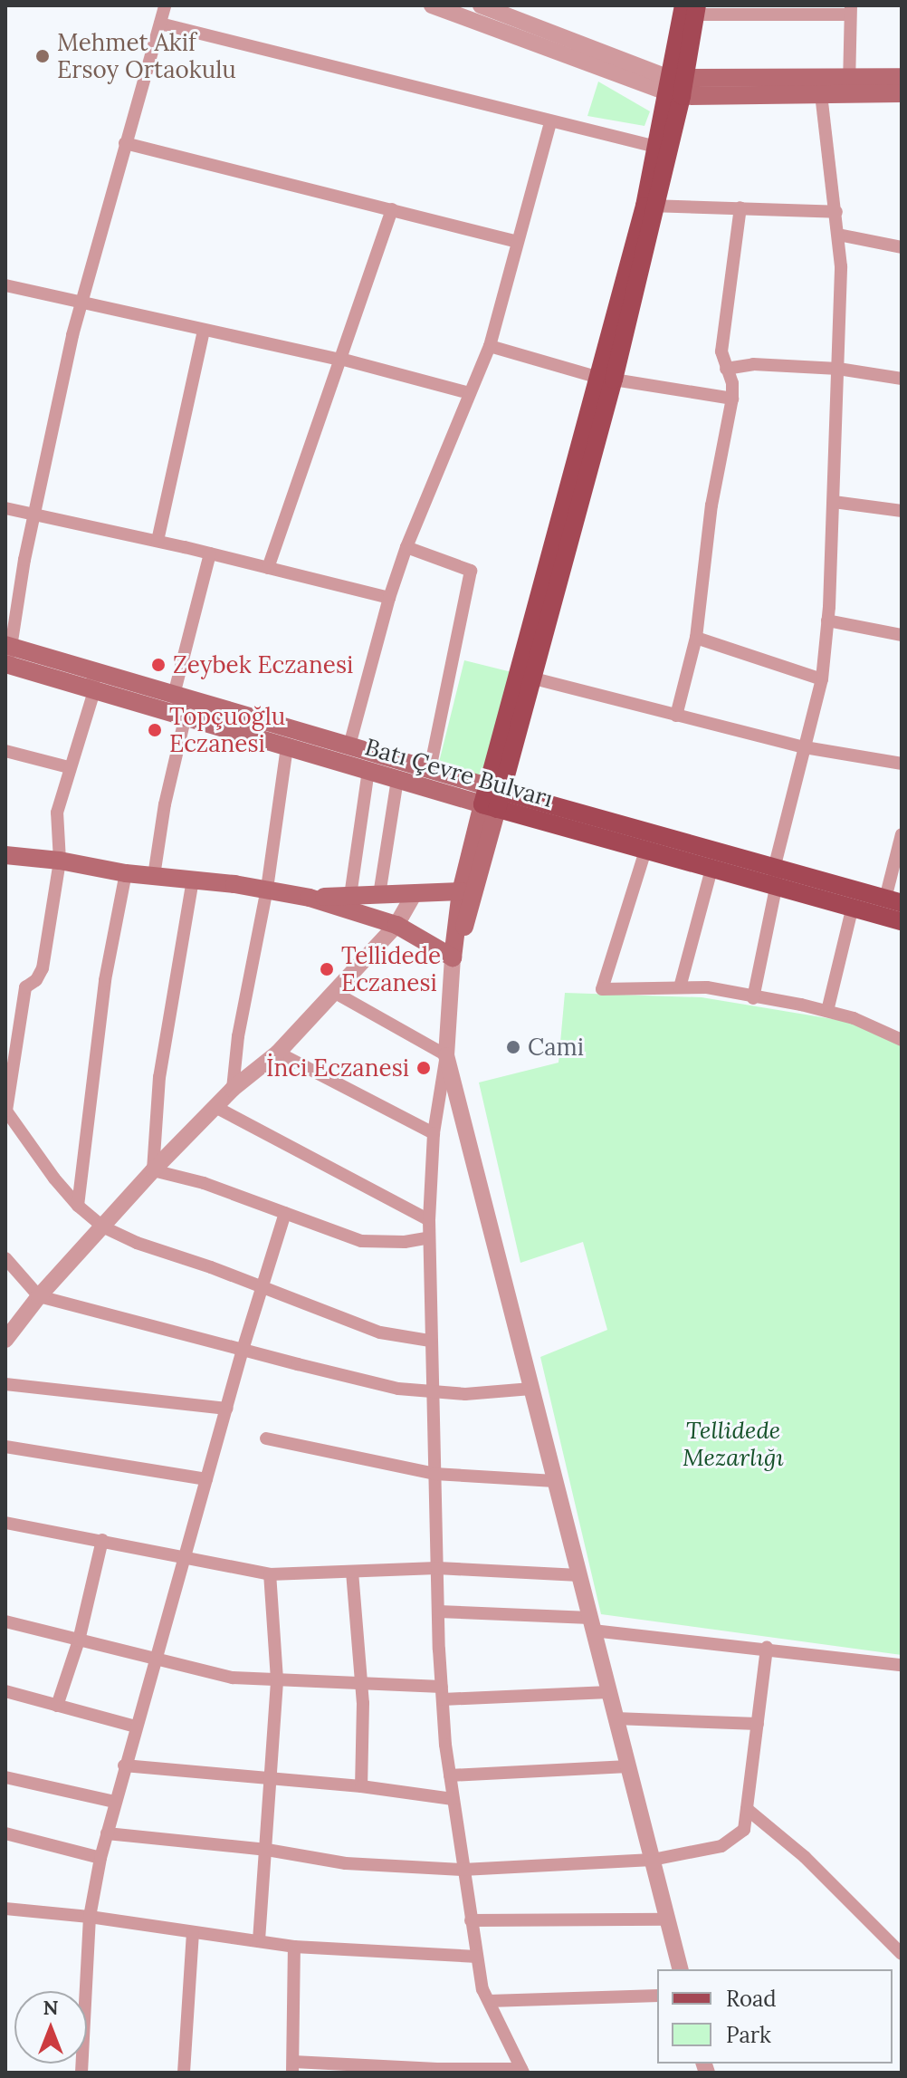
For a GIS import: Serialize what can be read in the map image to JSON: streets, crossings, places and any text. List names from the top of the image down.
{
  "streets": {
    "main road": ["Batı Çevre Bulvarı"]
  },
  "parks": ["Tellidede Mezarlığı"],
  "places": [
    "Mehmet Akif Ersoy Ortaokulu",
    "Zeybek Eczanesi",
    "Topçuoğlu Eczanesi",
    "Tellidede Eczanesi",
    "Cami",
    "İnci Eczanesi"
  ],
  "legend": ["Road", "Park"],
  "north": "top"
}
